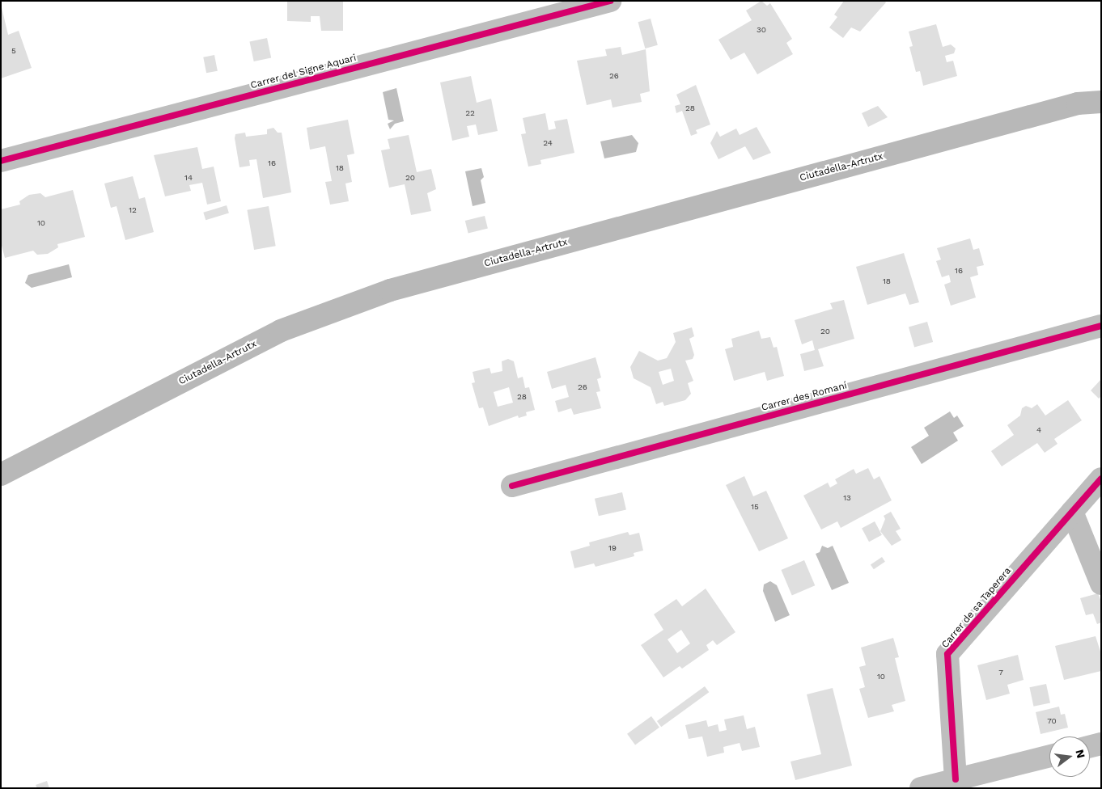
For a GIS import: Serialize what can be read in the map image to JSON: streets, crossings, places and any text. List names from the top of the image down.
{
  "streets": {
    "main road": ["Ciutadella-Artrutx"],
    "street": ["Carrer del Signe Aquari", "Carrer des Romaní", "Carrer de sa Taperera"]
  },
  "house_numbers": [
    "30",
    "5",
    "26",
    "28",
    "22",
    "24",
    "16",
    "18",
    "14",
    "20",
    "12",
    "10",
    "16",
    "18",
    "20",
    "26",
    "28",
    "4",
    "13",
    "15",
    "19",
    "7",
    "10",
    "70"
  ],
  "north": "right"
}
